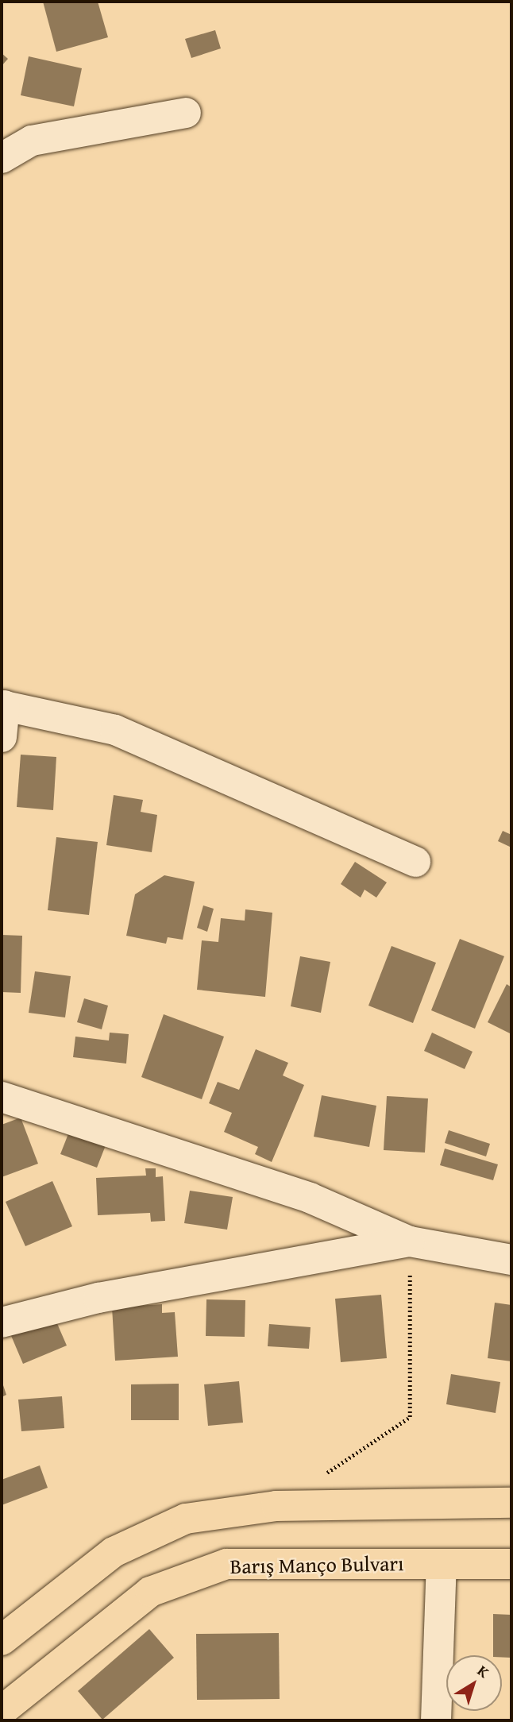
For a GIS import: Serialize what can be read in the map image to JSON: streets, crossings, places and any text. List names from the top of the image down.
{
  "streets": {
    "main road": ["Barış Manço Bulvarı"]
  },
  "north": "top right"
}
